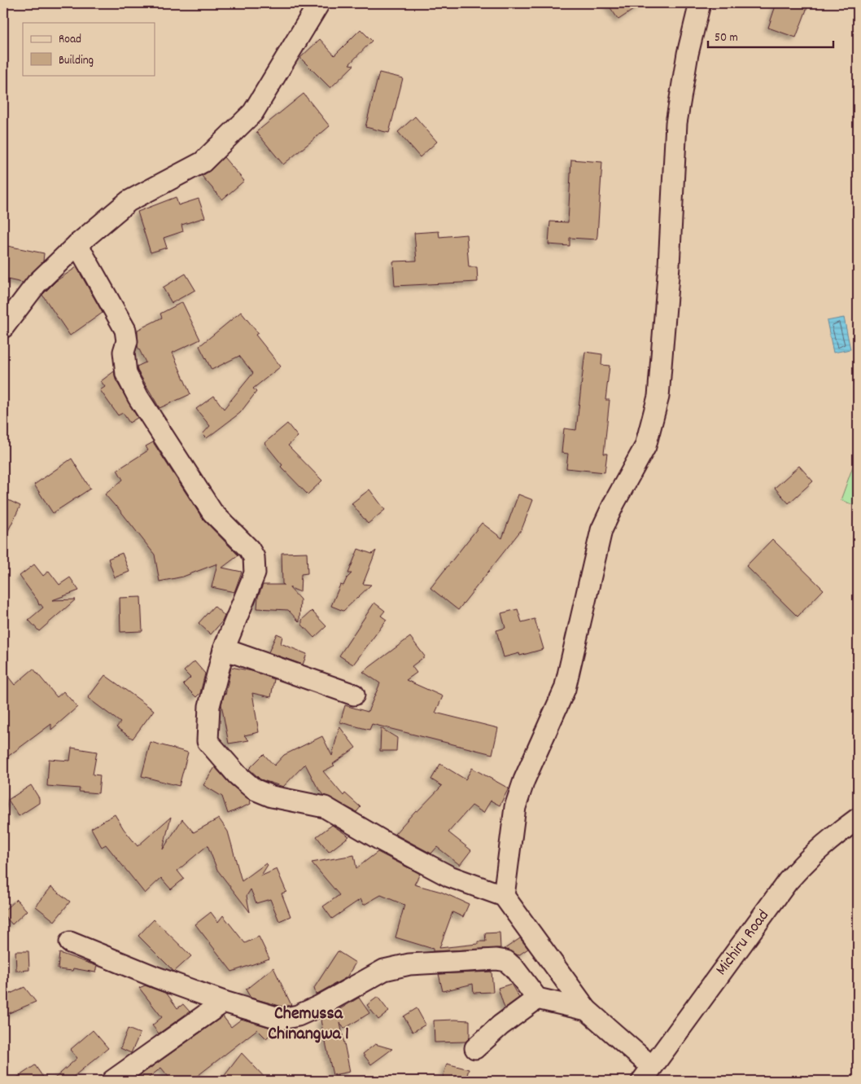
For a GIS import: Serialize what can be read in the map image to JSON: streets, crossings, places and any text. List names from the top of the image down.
{
  "streets": {
    "street": ["Michiru Road"]
  },
  "districts": ["Chemussa Chinangwa 1"],
  "legend": ["Road", "Building"],
  "scale_bar": "50 m"
}
